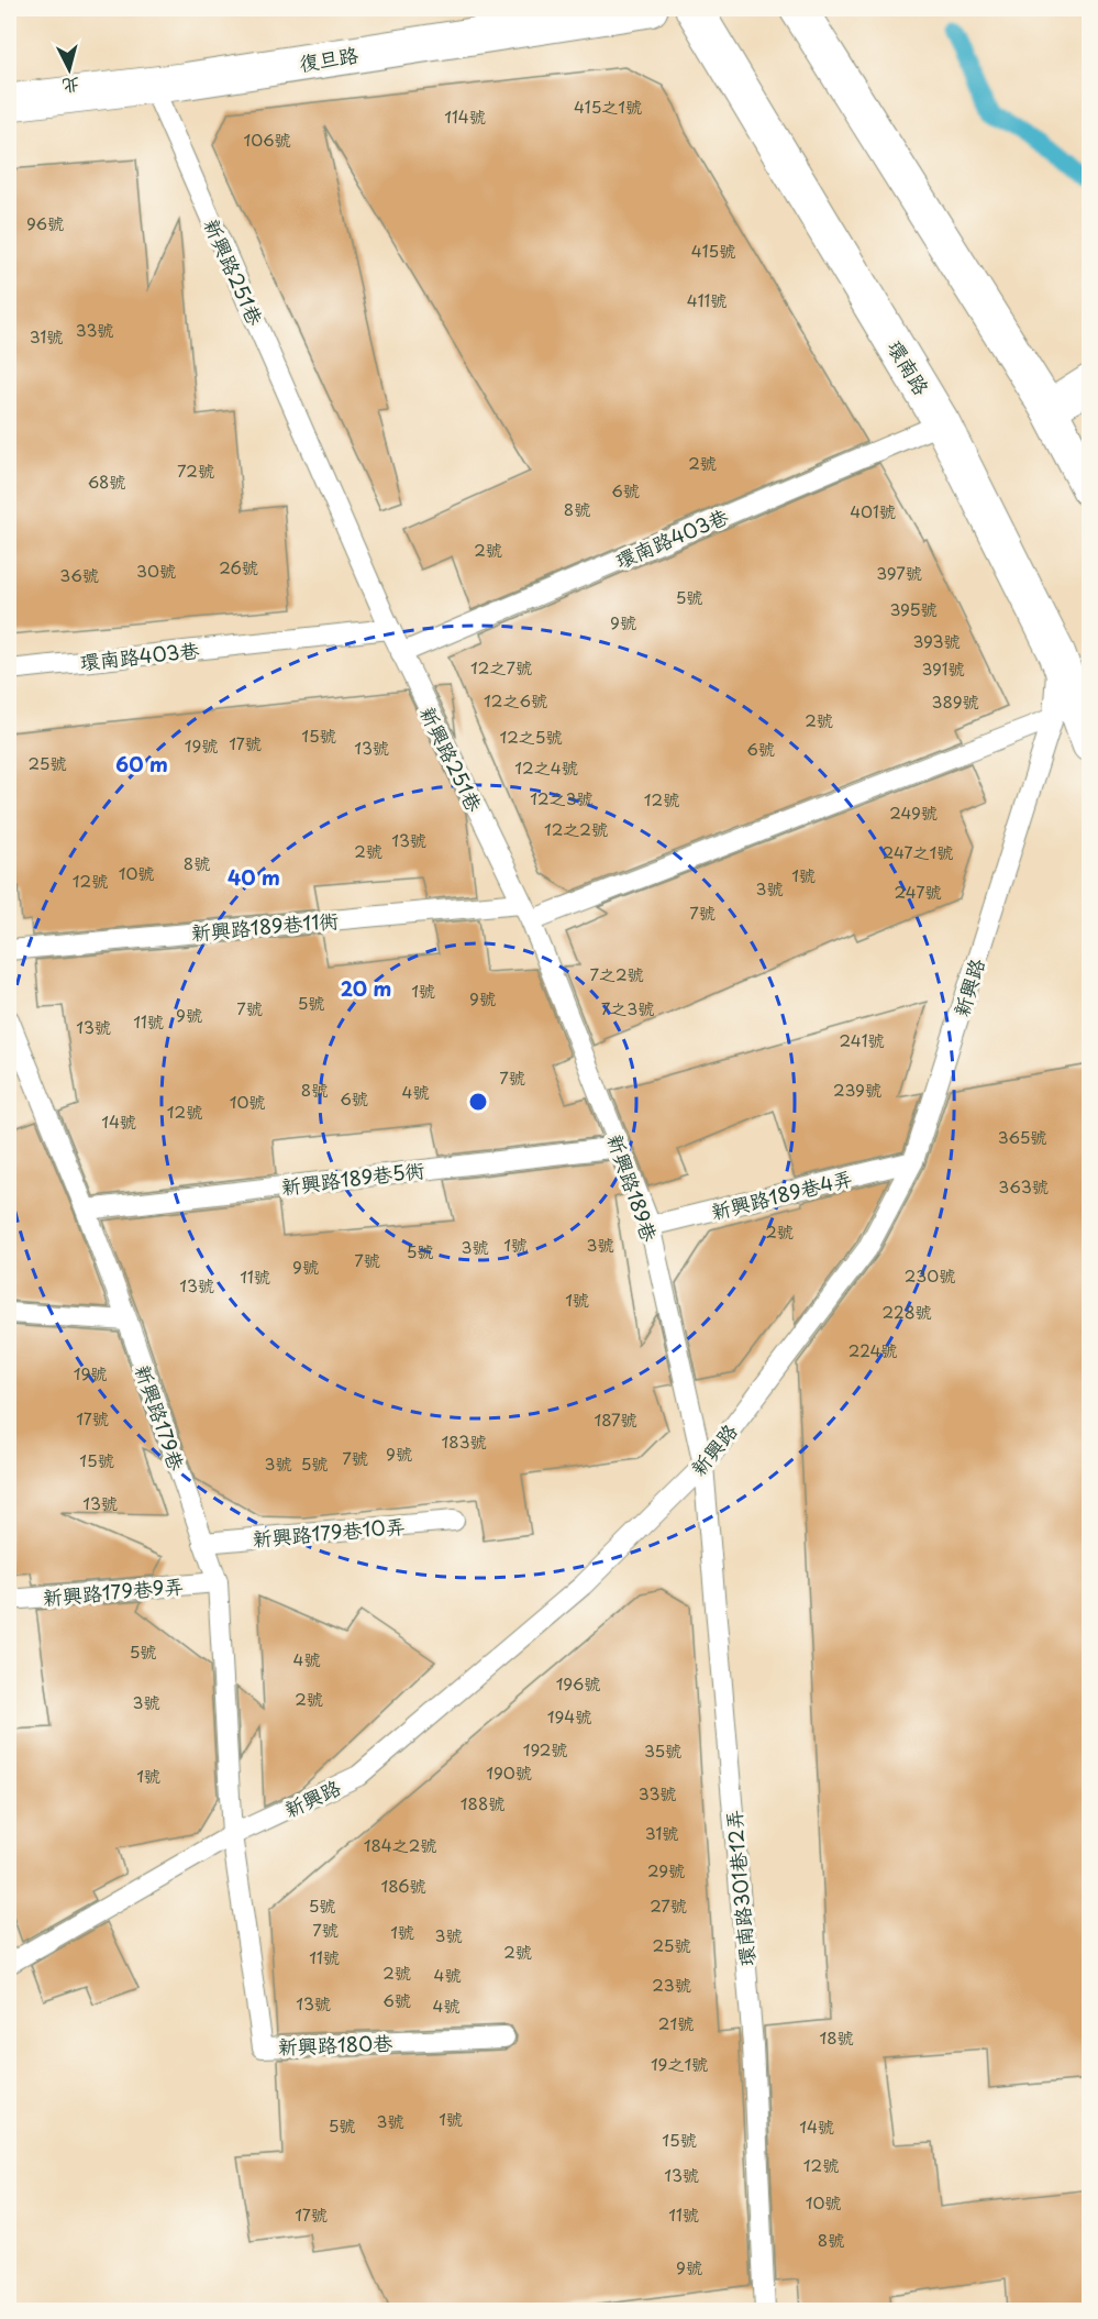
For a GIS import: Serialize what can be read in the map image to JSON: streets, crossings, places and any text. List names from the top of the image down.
{
  "streets": {
    "main road": ["復旦路", "環南路"],
    "lane": [
      "新興路251巷",
      "環南路403巷",
      "新興路189巷11衖",
      "新興路",
      "新興路189巷5衖",
      "新興路189巷",
      "新興路189巷4弄",
      "新興路179巷",
      "新興路179巷10弄",
      "新興路179巷9弄",
      "環南路301巷12弄",
      "新興路180巷"
    ]
  },
  "crossings": [
    ["復旦路", "新興路251巷"],
    ["新興路251巷", "環南路403巷"],
    ["新興路251巷", "新興路189巷11衖"],
    ["新興路251巷", "新興路189巷"],
    ["環南路", "環南路403巷"],
    ["環南路", "新興路"],
    ["新興路189巷11衖", "新興路189巷"],
    ["新興路", "新興路189巷"],
    ["新興路", "新興路189巷4弄"],
    ["新興路", "新興路179巷"],
    ["新興路", "環南路301巷12弄"],
    ["新興路", "新興路180巷"],
    ["新興路189巷5衖", "新興路189巷"],
    ["新興路189巷5衖", "新興路179巷"],
    ["新興路189巷", "新興路189巷4弄"],
    ["新興路189巷", "環南路301巷12弄"],
    ["新興路179巷", "新興路179巷10弄"],
    ["新興路179巷", "新興路179巷9弄"],
    ["新興路179巷", "新興路180巷"]
  ],
  "house_numbers": [
    "415之1號",
    "114號",
    "106號",
    "96號",
    "415號",
    "411號",
    "33號",
    "31號",
    "2號",
    "72號",
    "68號",
    "6號",
    "8號",
    "401號",
    "2號",
    "26號",
    "30號",
    "397號",
    "36號",
    "5號",
    "395號",
    "9號",
    "393號",
    "12之7號",
    "391號",
    "12之6號",
    "389號",
    "2號",
    "15號",
    "12之5號",
    "17號",
    "19號",
    "13號",
    "6號",
    "25號",
    "12之4號",
    "12之3號",
    "12號",
    "249號",
    "12之2號",
    "13號",
    "2號",
    "247之1號",
    "8號",
    "10號",
    "1號",
    "12號",
    "3號",
    "247號",
    "7號",
    "7之2號",
    "1號",
    "9號",
    "5號",
    "7號",
    "7之3號",
    "9號",
    "11號",
    "13號",
    "241號",
    "7號",
    "8號",
    "239號",
    "4號",
    "6號",
    "10號",
    "12號",
    "14號",
    "365號",
    "363號",
    "2號",
    "1號",
    "3號",
    "3號",
    "5號",
    "7號",
    "9號",
    "230號",
    "11號",
    "13號",
    "1號",
    "228號",
    "224號",
    "19號",
    "17號",
    "187號",
    "183號",
    "9號",
    "7號",
    "15號",
    "3號",
    "5號",
    "13號",
    "5號",
    "4號",
    "196號",
    "2號",
    "3號",
    "194號",
    "192號",
    "35號",
    "190號",
    "1號",
    "33號",
    "188號",
    "31號",
    "184之2號",
    "29號",
    "186號",
    "5號",
    "27號",
    "7號",
    "1號",
    "3號",
    "25號",
    "2號",
    "11號",
    "2號",
    "4號",
    "23號",
    "6號",
    "13號",
    "4號",
    "21號",
    "18號",
    "19之1號",
    "1號",
    "3號",
    "5號",
    "14號",
    "15號",
    "12號",
    "13號",
    "10號",
    "17號",
    "11號",
    "8號",
    "9號"
  ],
  "north": "bottom",
  "rings": ["60 m", "40 m", "20 m"]
}
